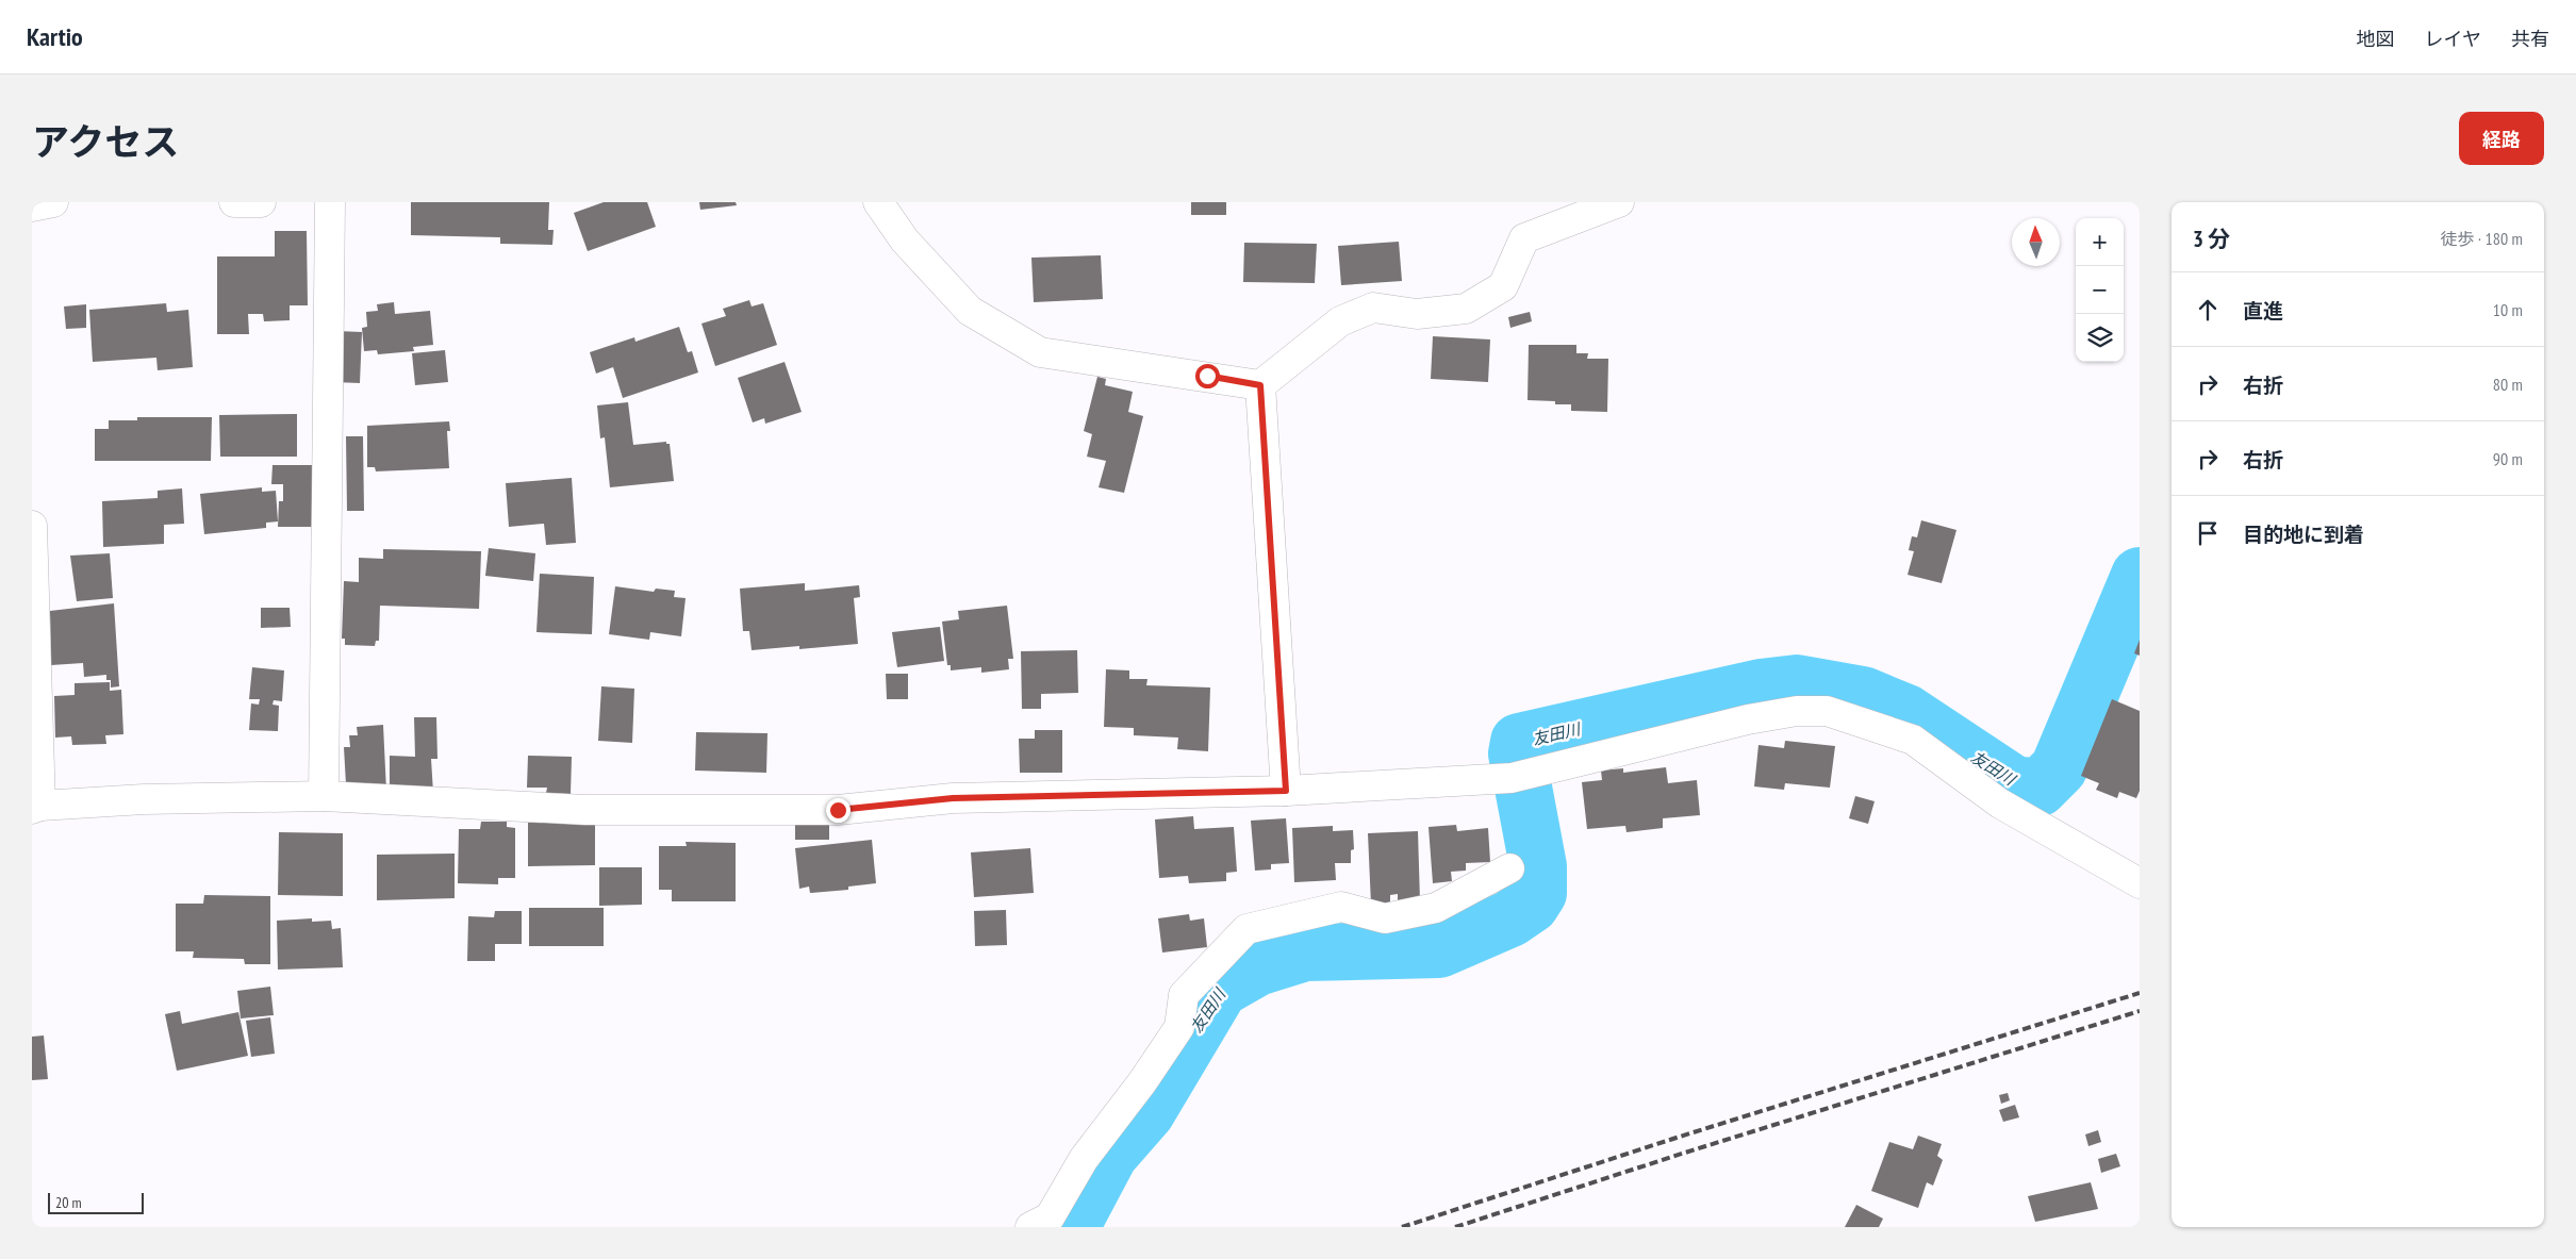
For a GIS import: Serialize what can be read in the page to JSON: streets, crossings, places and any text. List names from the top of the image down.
{
  "water": ["友田川"],
  "scale_bar": "20 m",
  "north": "top",
  "page": {
    "header": "Kartio",
    "nav": ["地図", "レイヤ", "共有"],
    "title": "アクセス",
    "buttons": "経路",
    "heading": ["3 分", "徒歩 · 180 m"],
    "map_buttons": ["+", "−"],
    "list": [
      ["直進", "10 m"],
      ["右折", "80 m"],
      ["右折", "90 m"],
      "目的地に到着"
    ],
    "scale": "20 m"
  }
}
